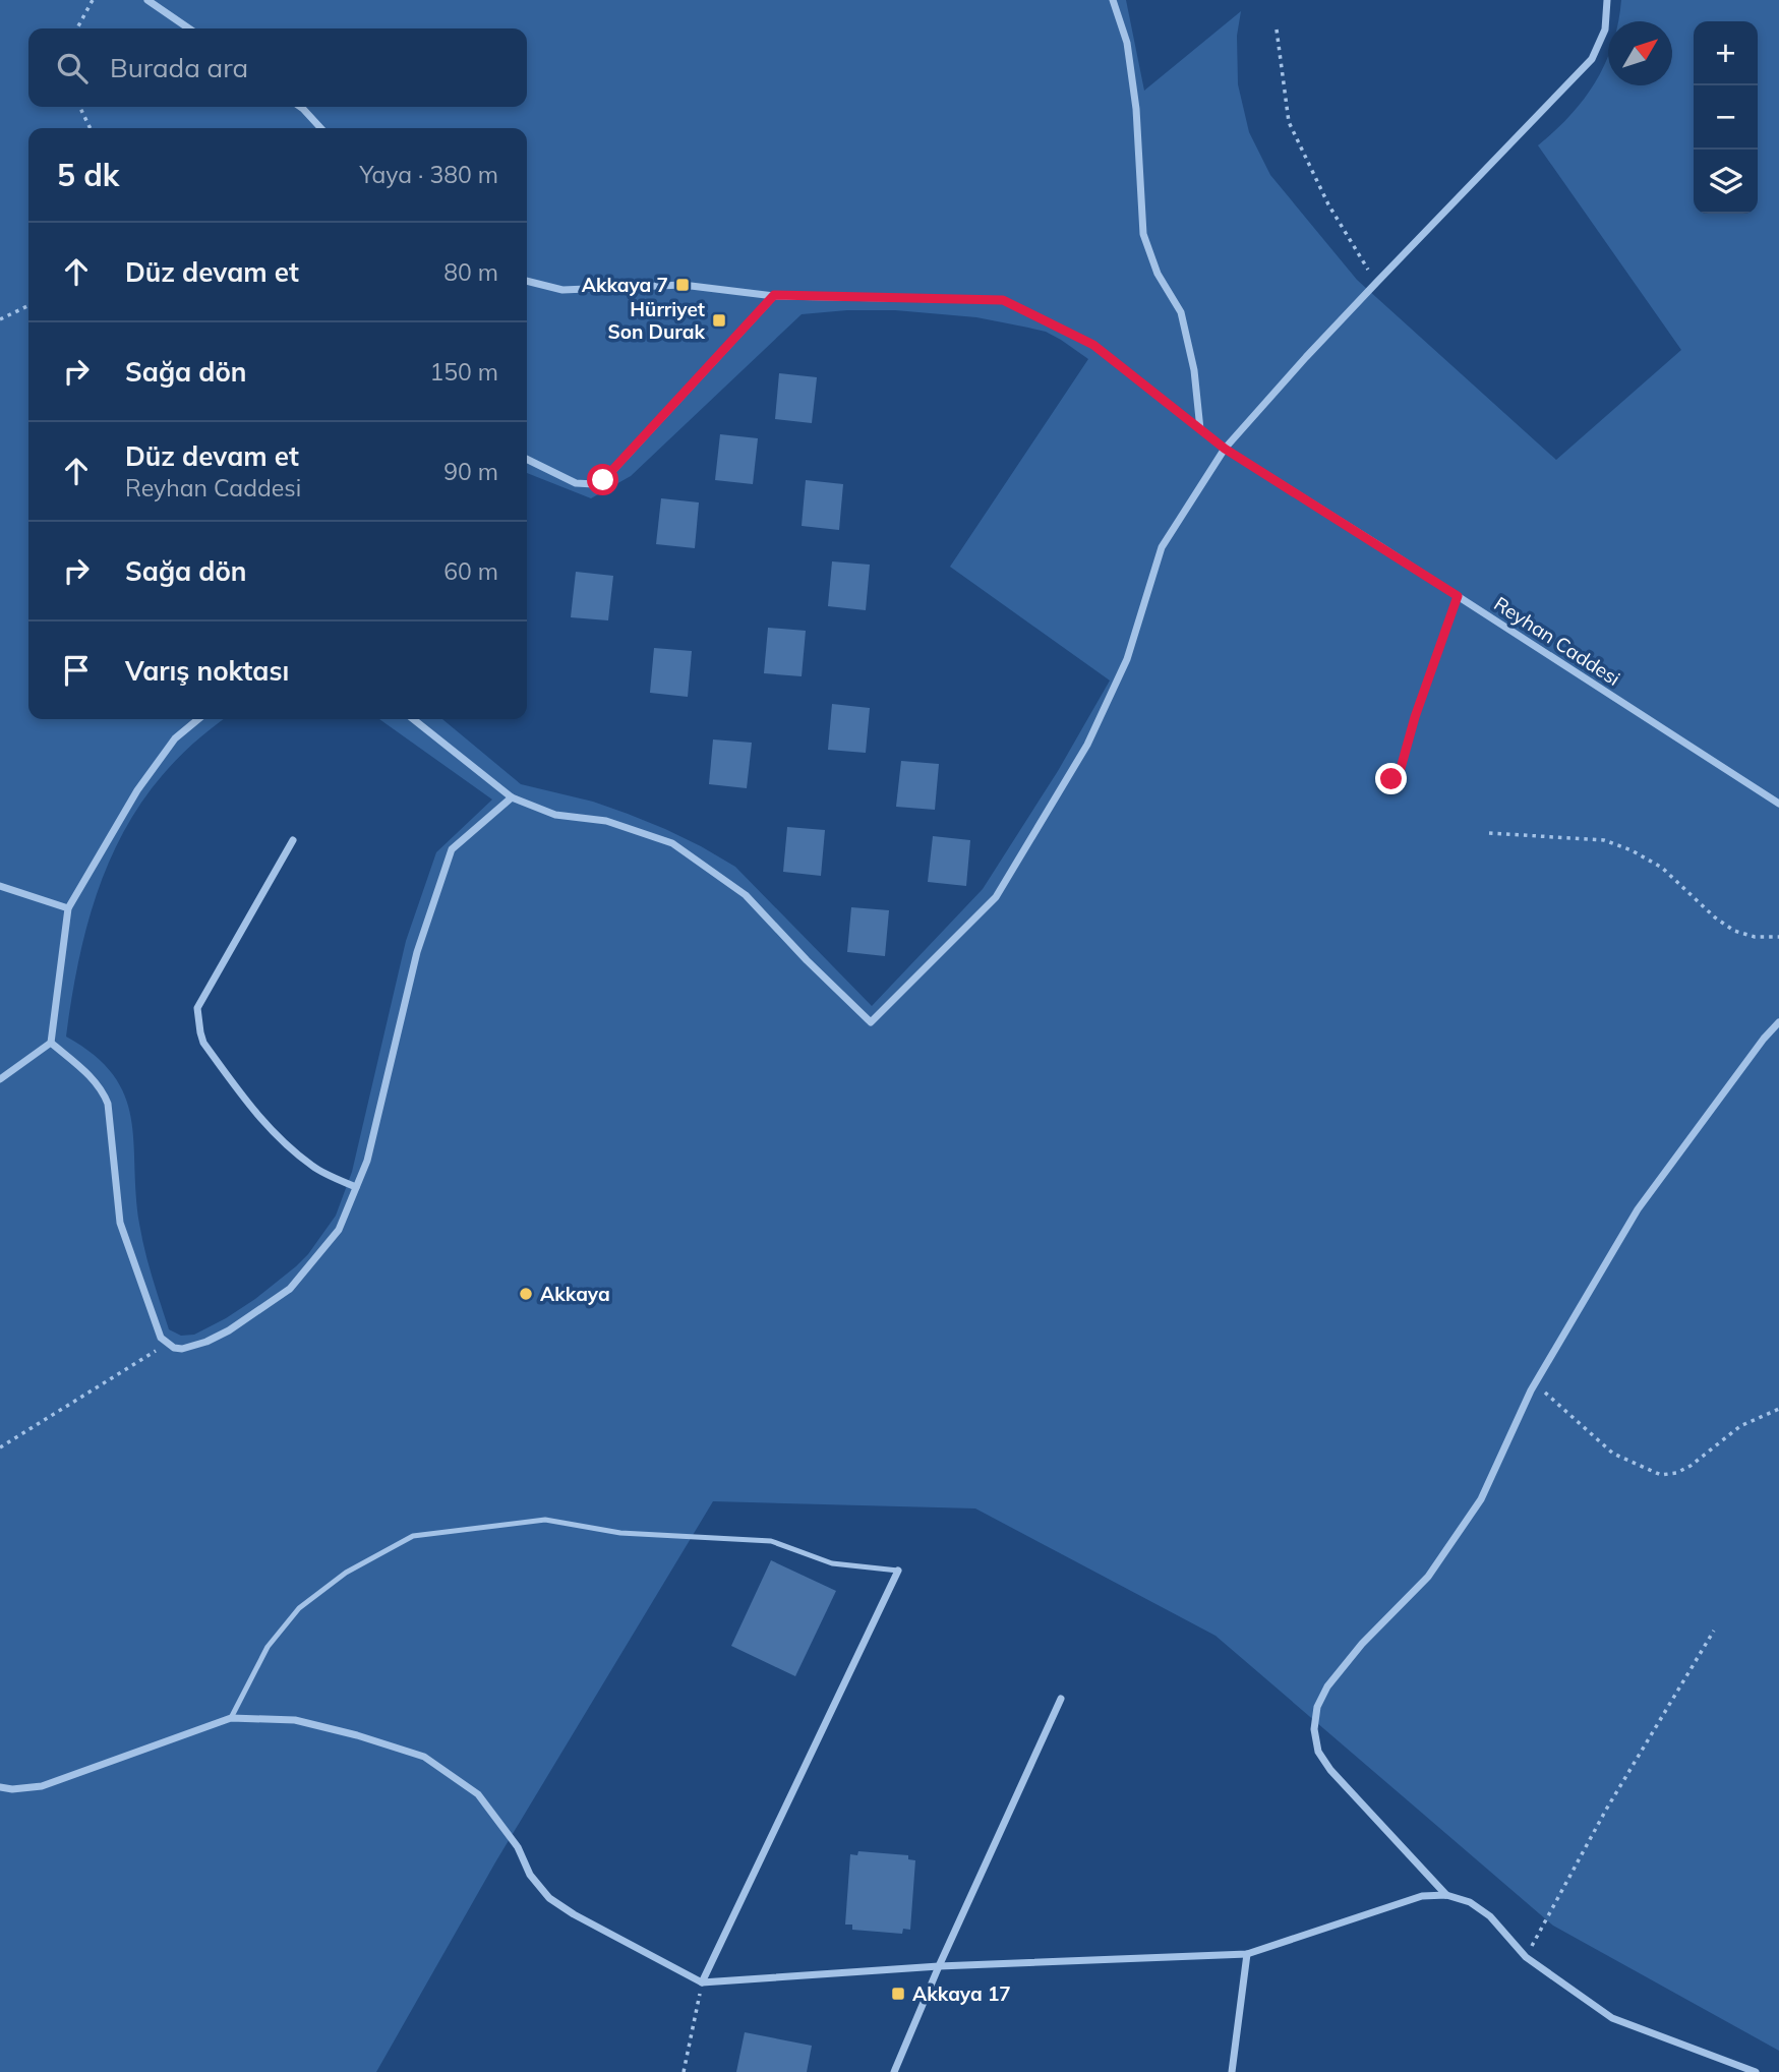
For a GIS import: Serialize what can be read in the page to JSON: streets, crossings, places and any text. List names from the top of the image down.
{
  "streets": {
    "street": ["Reyhan Caddesi"]
  },
  "places": {
    "transit": ["Akkaya 7", "Hürriyet Son Durak", "Akkaya 17"],
    "other": ["Akkaya"]
  },
  "north": "top right",
  "page": {
    "map_buttons": ["+", "−"],
    "search": "Burada ara",
    "heading": ["5 dk", "Yaya · 380 m"],
    "list": [
      ["Düz devam et", "80 m"],
      ["Sağa dön", "150 m"],
      ["Düz devam et", "Reyhan Caddesi", "90 m"],
      ["Sağa dön", "60 m"],
      "Varış noktası"
    ]
  }
}
